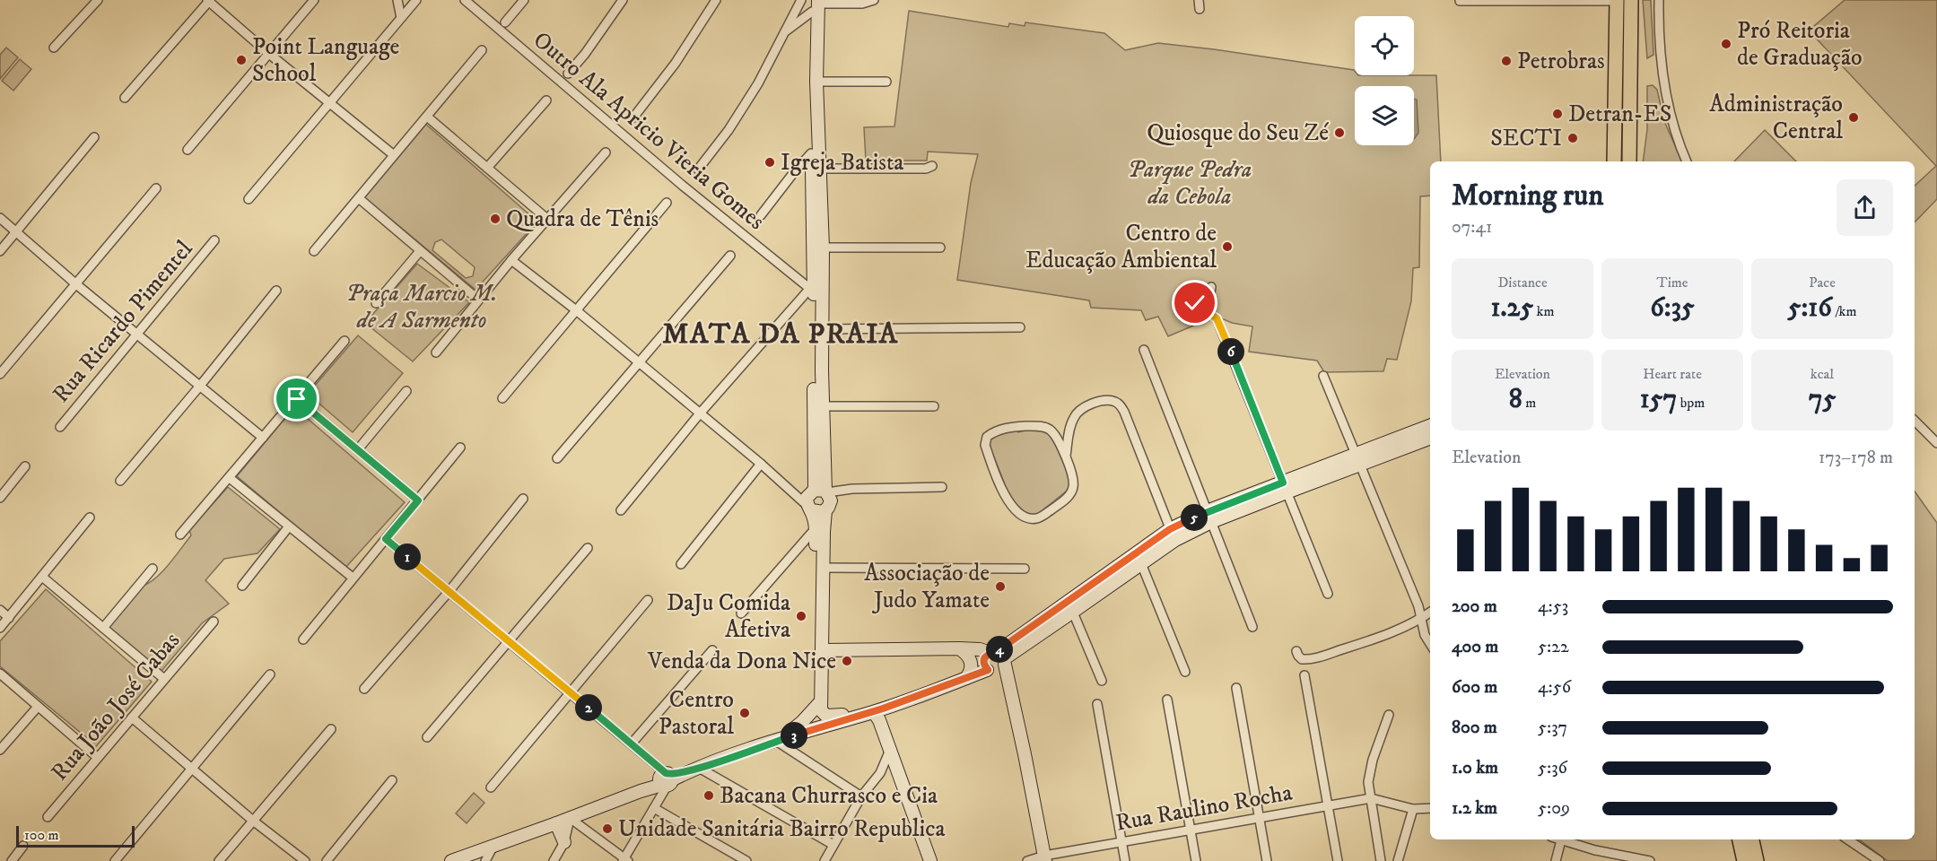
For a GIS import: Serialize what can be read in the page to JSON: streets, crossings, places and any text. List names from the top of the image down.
{
  "streets": {
    "street": [
      "Outro Ala Apricio Vieria Gomes",
      "Rua Ricardo Pimentel",
      "Rua João José Cabas",
      "Rua Raulino Rocha"
    ]
  },
  "districts": ["MATA DA PRAIA"],
  "parks": ["Parque Pedra da Cebola", "Praça Marcio M. de A Sarmento"],
  "places": [
    "Pró Reitoria de Graduação",
    "Point Language School",
    "Petrobras",
    "Detran-ES",
    "Administração Central",
    "Quiosque do Seu Zé",
    "SECTI",
    "Igreja Batista",
    "Quadra de Tênis",
    "Centro de Educação Ambiental",
    "Associação de Judo Yamate",
    "DaJu Comida Afetiva",
    "Venda da Dona Nice",
    "Centro Pastoral",
    "Bacana Churrasco e Cia",
    "Unidade Sanitária Bairro Republica"
  ],
  "scale_bar": "100 m",
  "page": {
    "heading": ["Morning run", "07:41"],
    "stats": [
      ["Distance", "1.25 km"],
      ["Time", "6:35"],
      ["Pace", "5:16 /km"],
      ["Elevation", "8 m"],
      ["Heart rate", "157 bpm"],
      ["kcal", "75"]
    ],
    "pins": [
      "6",
      "5",
      "1",
      "4",
      "2",
      "3"
    ],
    "chart": ["Elevation", "173–178 m"],
    "list": [
      {
        "name": "200 m",
        "note": "4:53"
      },
      {
        "name": "400 m",
        "note": "5:22"
      },
      {
        "name": "600 m",
        "note": "4:56"
      },
      {
        "name": "800 m",
        "note": "5:37"
      },
      {
        "name": "1.0 km",
        "note": "5:36"
      },
      {
        "name": "1.2 km",
        "note": "5:09"
      }
    ],
    "scale": "100 m"
  }
}
